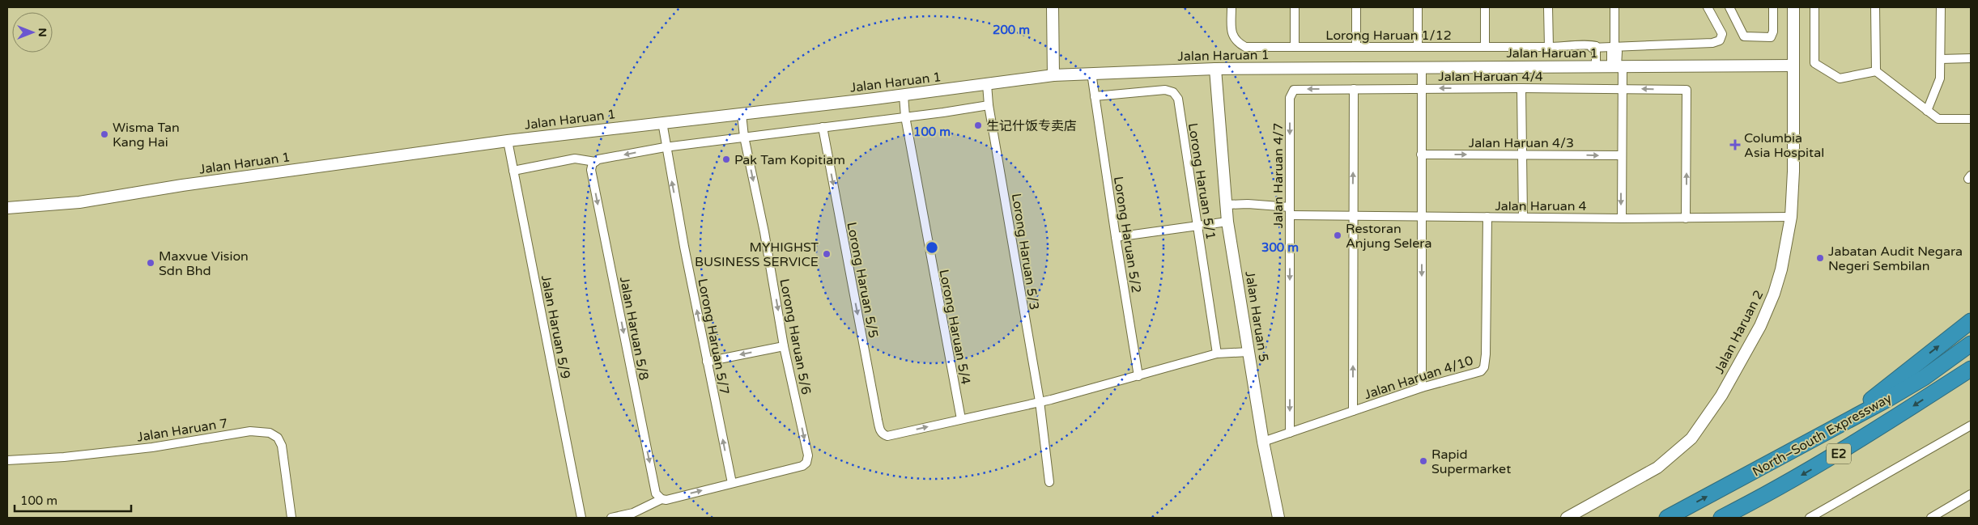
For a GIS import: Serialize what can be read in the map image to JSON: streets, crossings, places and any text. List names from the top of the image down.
{
  "streets": {
    "highway": ["North–South Expressway", "E2"],
    "main road": ["Jalan Haruan 1", "Jalan Haruan 5", "Jalan Haruan 2"],
    "street": [
      "Lorong Haruan 1/12",
      "Jalan Haruan 4/4",
      "Jalan Haruan 4/3",
      "Jalan Haruan 4/7",
      "Lorong Haruan 5/1",
      "Jalan Haruan 4",
      "Lorong Haruan 5/2",
      "Lorong Haruan 5/3",
      "Lorong Haruan 5/5",
      "Jalan Haruan 5/9",
      "Lorong Haruan 5/4",
      "Jalan Haruan 5/8",
      "Lorong Haruan 5/7",
      "Lorong Haruan 5/6",
      "Jalan Haruan 4/10",
      "Jalan Haruan 7"
    ]
  },
  "crossings": [
    ["Jalan Haruan 1", "Lorong Haruan 5/2"],
    ["Jalan Haruan 1", "Lorong Haruan 5/3"],
    ["Jalan Haruan 1", "Jalan Haruan 5"],
    ["Jalan Haruan 1", "Jalan Haruan 5/9"],
    ["Jalan Haruan 1", "Lorong Haruan 5/4"],
    ["Jalan Haruan 1", "Jalan Haruan 2"],
    ["Jalan Haruan 1", "Lorong Haruan 5/7"],
    ["Jalan Haruan 1", "Lorong Haruan 5/6"],
    ["Jalan Haruan 4/4", "Jalan Haruan 4/7"],
    ["Jalan Haruan 4/4", "Jalan Haruan 4"],
    ["Jalan Haruan 4/7", "Jalan Haruan 4"],
    ["Jalan Haruan 4/7", "Jalan Haruan 4/10"],
    ["Lorong Haruan 5/1", "Lorong Haruan 5/2"],
    ["Jalan Haruan 4", "Jalan Haruan 5"],
    ["Jalan Haruan 4", "Jalan Haruan 2"],
    ["Jalan Haruan 4", "Jalan Haruan 4/10"],
    ["Lorong Haruan 5/5", "Lorong Haruan 5/4"],
    ["Jalan Haruan 5", "Jalan Haruan 4/10"],
    ["Lorong Haruan 5/7", "Lorong Haruan 5/6"]
  ],
  "one_way": [
    "Jalan Haruan 4/3",
    "Lorong Haruan 5/5",
    "Jalan Haruan 5/8",
    "Lorong Haruan 5/7",
    "Lorong Haruan 5/6"
  ],
  "places": {
    "other": [
      "生记什饭专卖店",
      "Wisma Tan Kang Hai",
      "Pak Tam Kopitiam",
      "Restoran Anjung Selera",
      "MYHIGHST BUSINESS SERVICE",
      "Jabatan Audit Negara Negeri Sembilan",
      "Maxvue Vision Sdn Bhd",
      "Rapid Supermarket"
    ],
    "health": ["Columbia Asia Hospital"]
  },
  "scale_bar": "100 m",
  "north": "right",
  "rings": ["200 m", "100 m", "300 m"]
}
